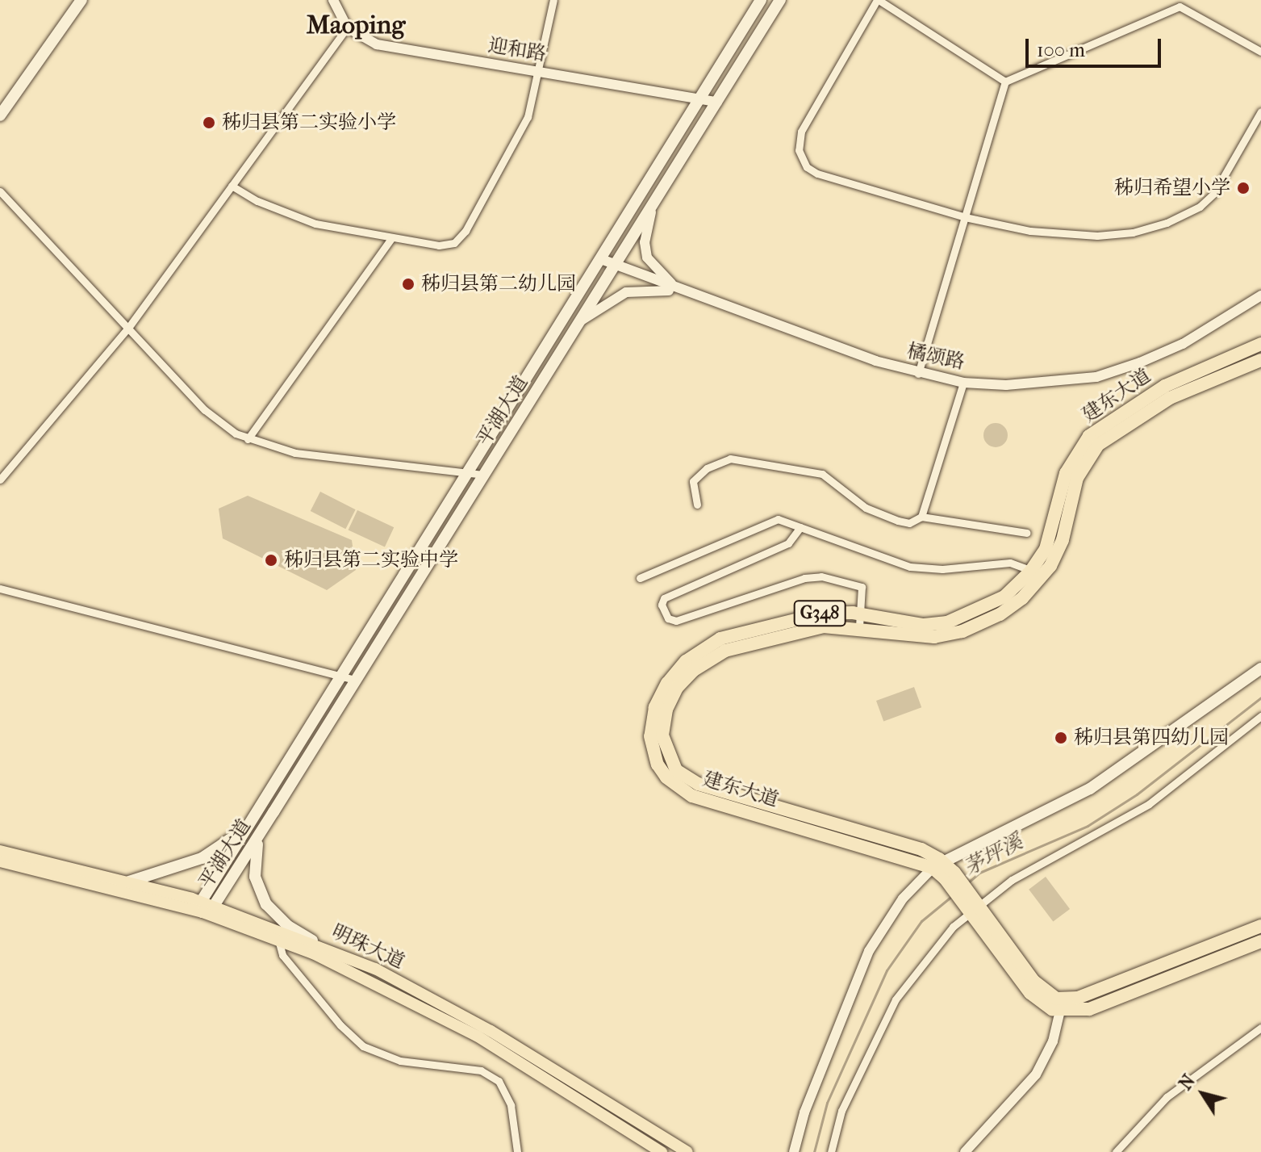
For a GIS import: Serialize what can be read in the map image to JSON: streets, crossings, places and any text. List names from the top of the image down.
{
  "streets": {
    "highway": ["建东大道", "G348"],
    "main road": ["平湖大道", "明珠大道"],
    "street": ["迎和路", "橘颂路"]
  },
  "crossings": [
    ["迎和路", "平湖大道"],
    ["橘颂路", "平湖大道"],
    ["平湖大道", "明珠大道"]
  ],
  "districts": ["Maoping"],
  "water": ["茅坪溪"],
  "places": [
    "秭归县第二实验小学",
    "秭归希望小学",
    "秭归县第二幼儿园",
    "秭归县第二实验中学",
    "秭归县第四幼儿园"
  ],
  "scale_bar": "100 m",
  "north": "top left"
}
